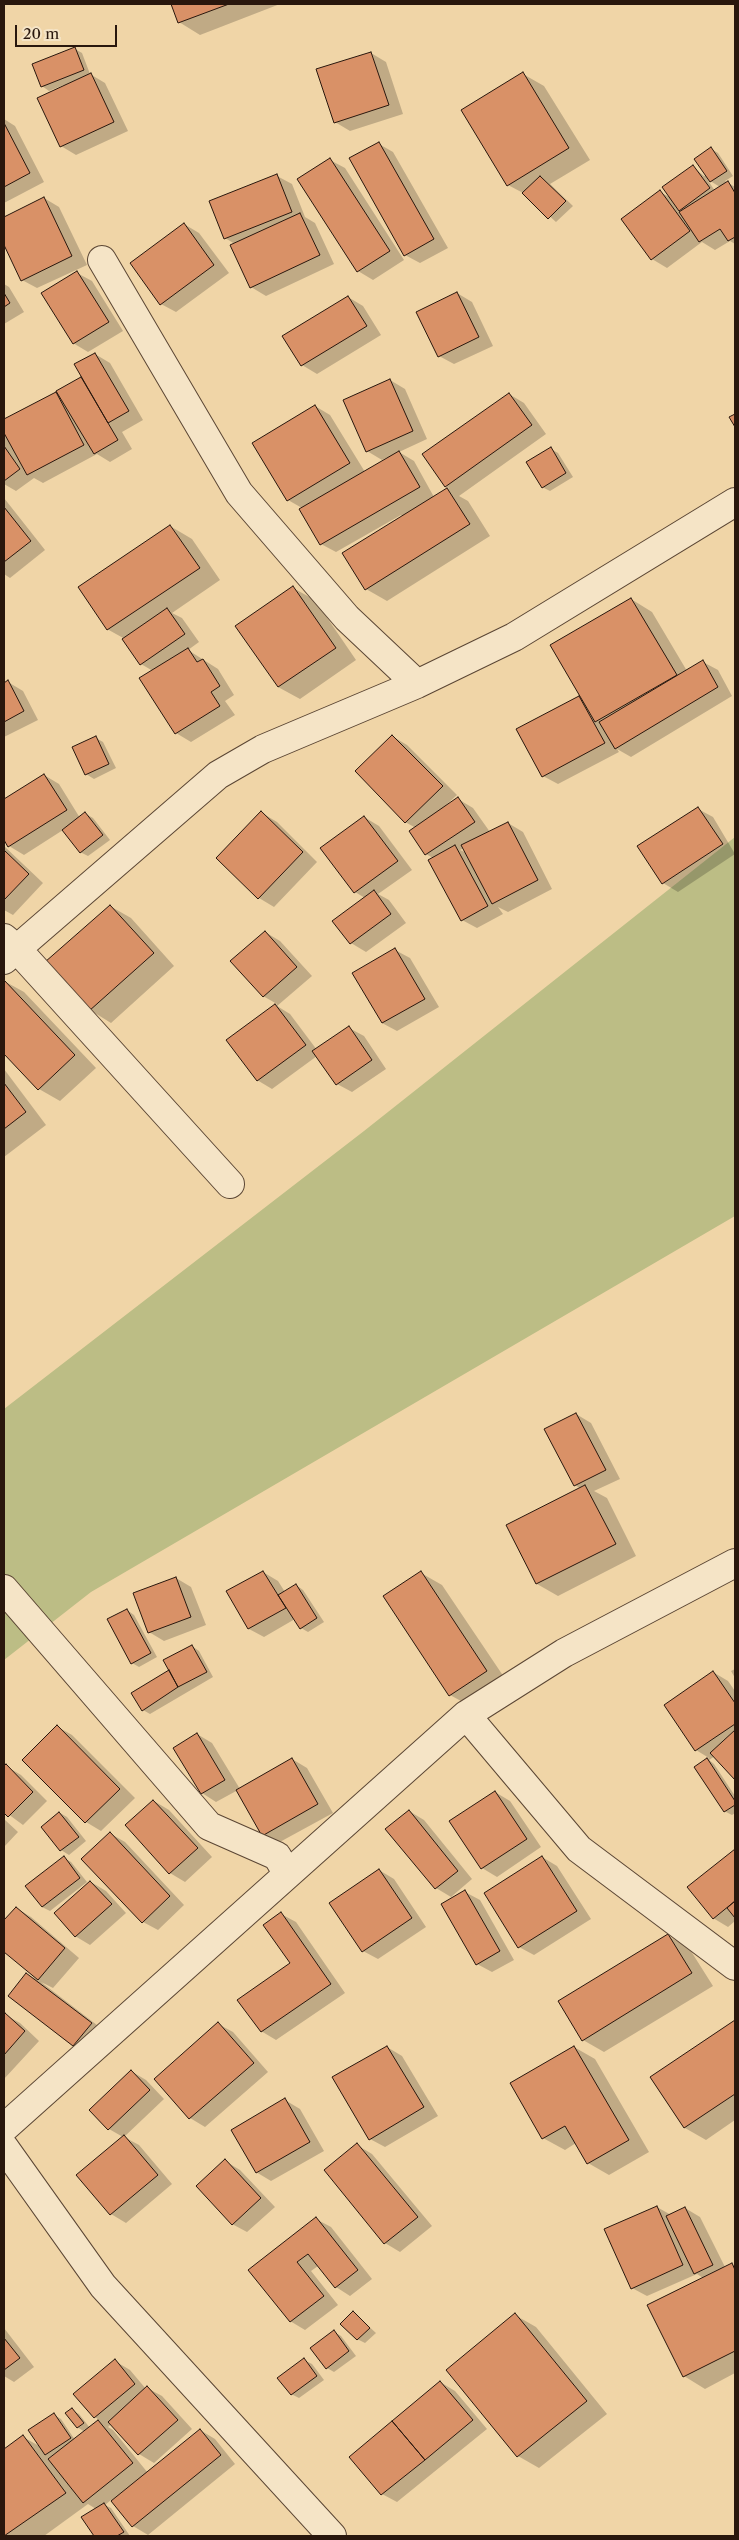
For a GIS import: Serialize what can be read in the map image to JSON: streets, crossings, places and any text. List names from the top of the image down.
{
  "scale_bar": "20 m"
}
